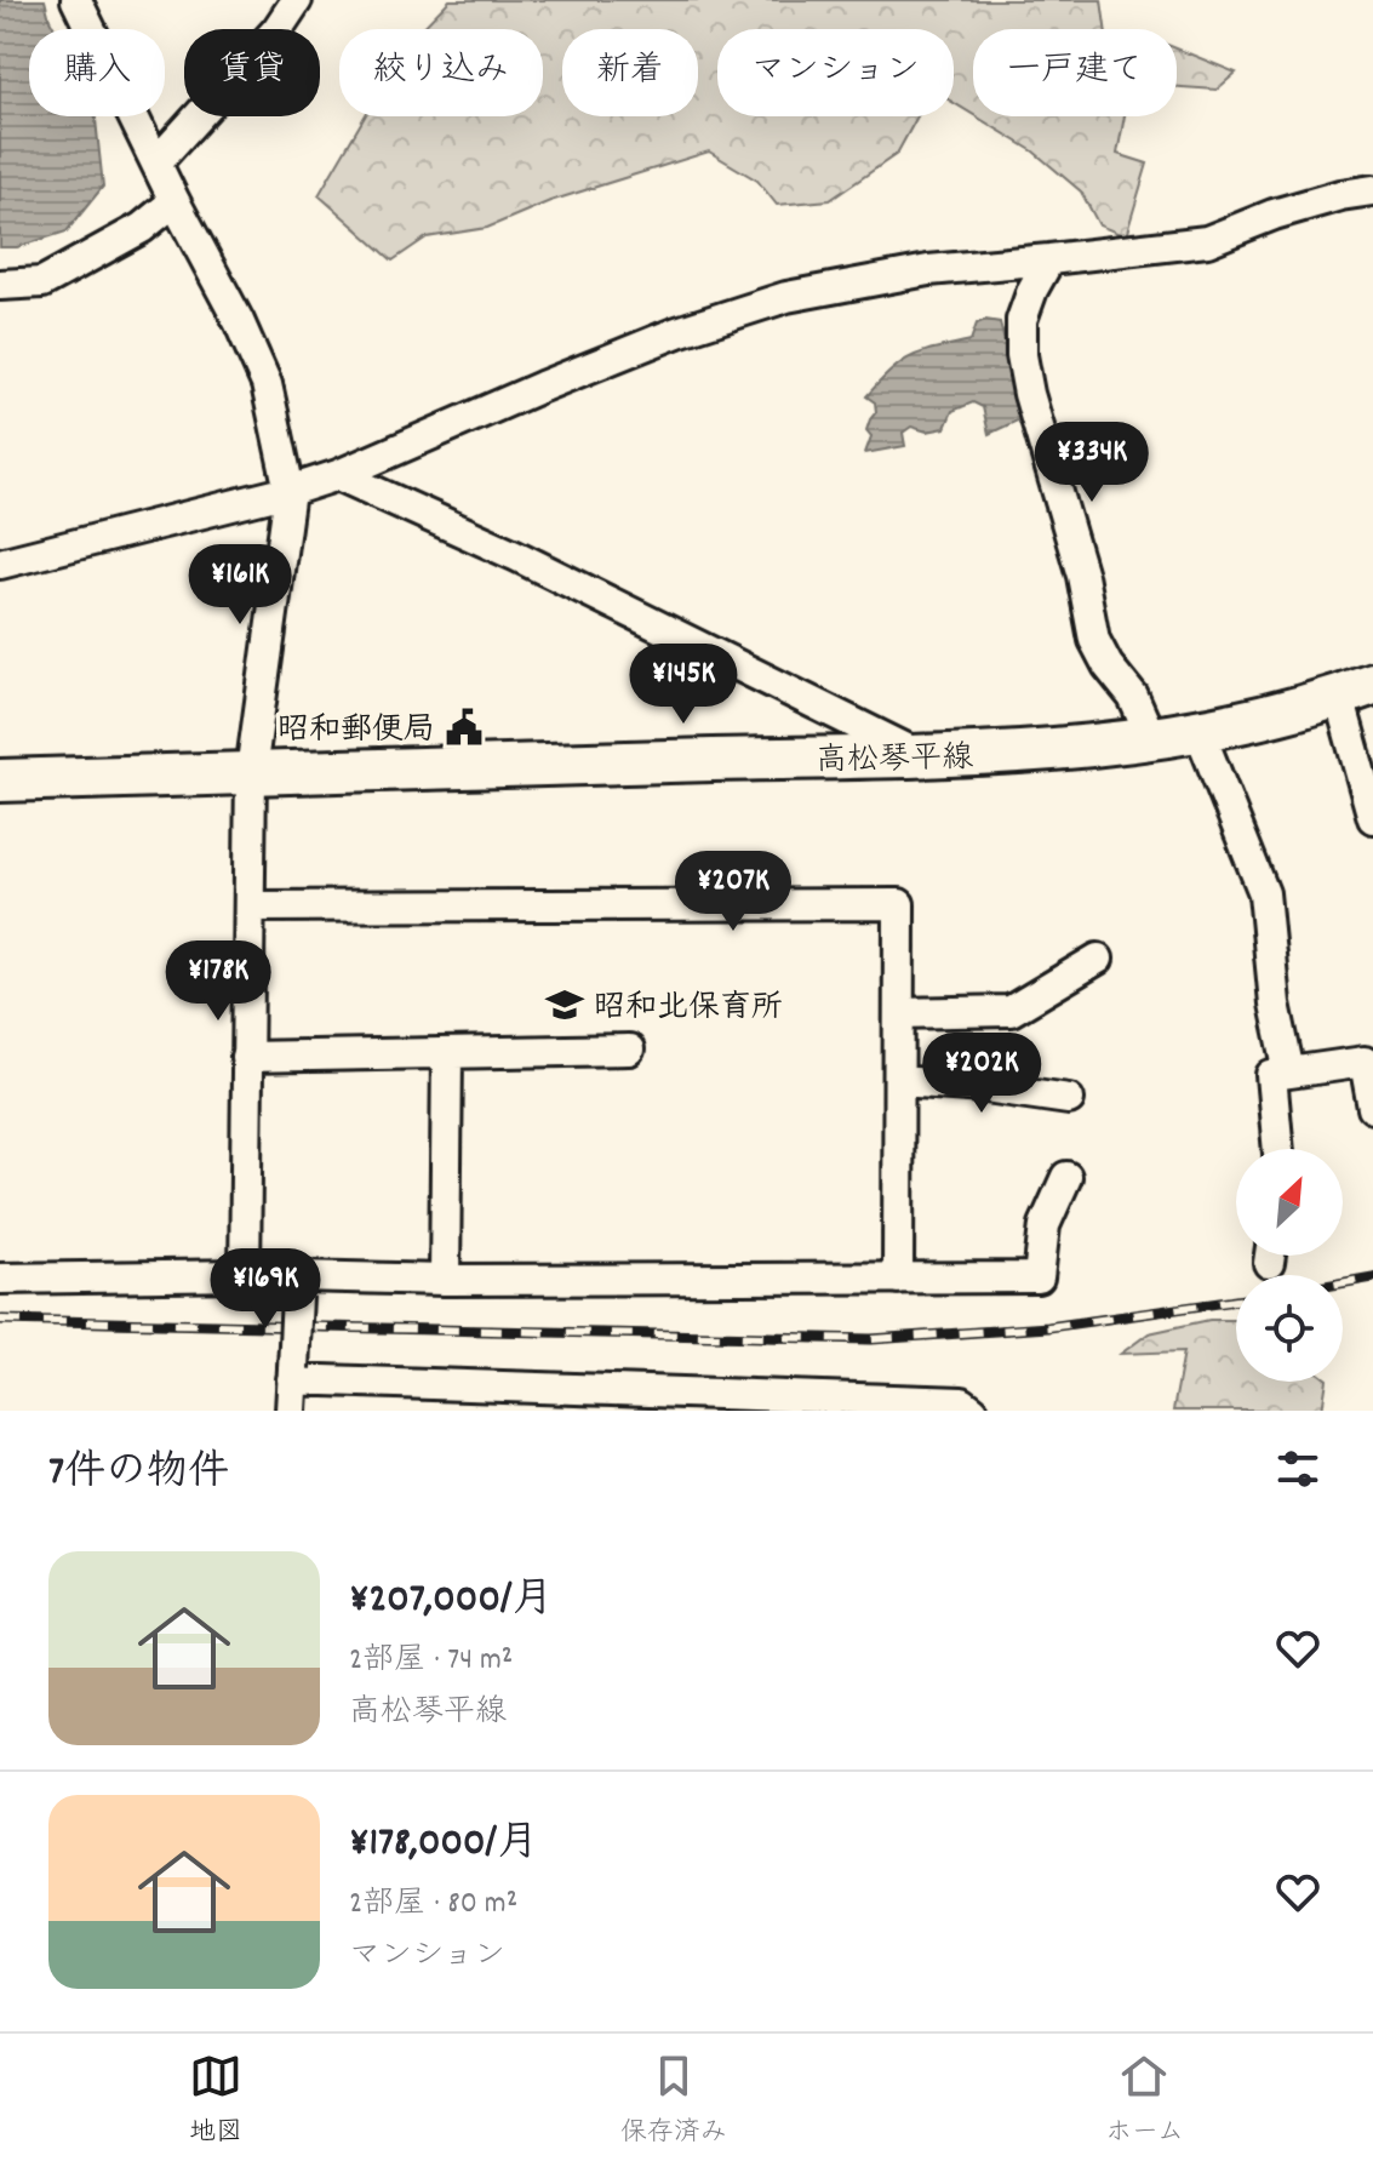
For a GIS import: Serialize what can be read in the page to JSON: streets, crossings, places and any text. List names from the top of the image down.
{
  "streets": {
    "main road": ["高松琴平線"]
  },
  "places": {
    "public building": ["昭和郵便局"],
    "school or university": ["昭和北保育所"]
  },
  "north": "top right",
  "page": {
    "chip": [
      "購入",
      "賃貸",
      "絞り込み",
      "新着",
      "マンション",
      "一戸建て"
    ],
    "price": [
      "¥334K",
      "¥161K",
      "¥145K",
      "¥207K",
      "¥178K",
      "¥202K",
      "¥169K"
    ],
    "heading": "7件の物件",
    "list": [
      {
        "name": "¥207,000/月",
        "note": "2部屋 · 74 m² · 高松琴平線"
      },
      {
        "name": "¥178,000/月",
        "note": "2部屋 · 80 m² · マンション"
      }
    ],
    "tabs": ["地図", "保存済み", "ホーム"]
  }
}
